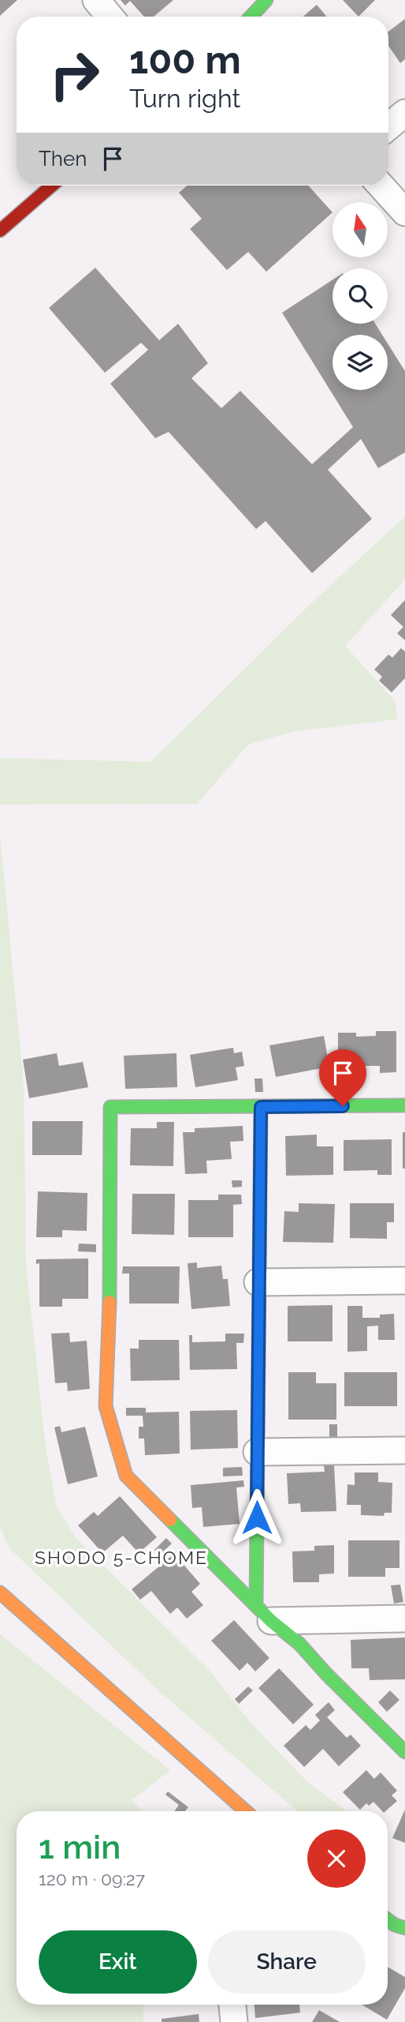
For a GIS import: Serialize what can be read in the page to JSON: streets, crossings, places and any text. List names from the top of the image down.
{
  "districts": ["SHODO 5-CHOME"],
  "north": "top",
  "page": {
    "turn": ["100 m", "Turn right"],
    "then": "Then",
    "heading": ["1 min", "120 m · 09:27"],
    "buttons": ["Exit", "Share"]
  }
}
